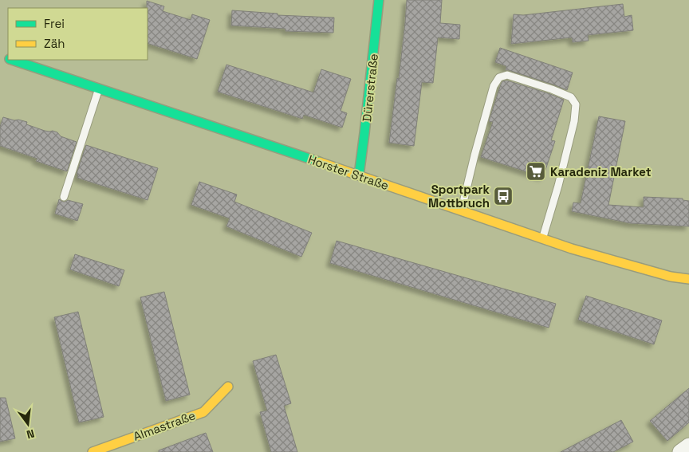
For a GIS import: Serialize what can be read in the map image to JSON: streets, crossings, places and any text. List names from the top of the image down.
{
  "streets": {
    "main road": ["Dürerstraße", "Horster Straße", "Almastraße"]
  },
  "crossings": [
    ["Dürerstraße", "Horster Straße"]
  ],
  "places": {
    "supermarket": ["Karadeniz Market"],
    "bus stop": ["Sportpark Mottbruch"]
  },
  "legend": ["Frei", "Zäh"],
  "north": "bottom"
}
